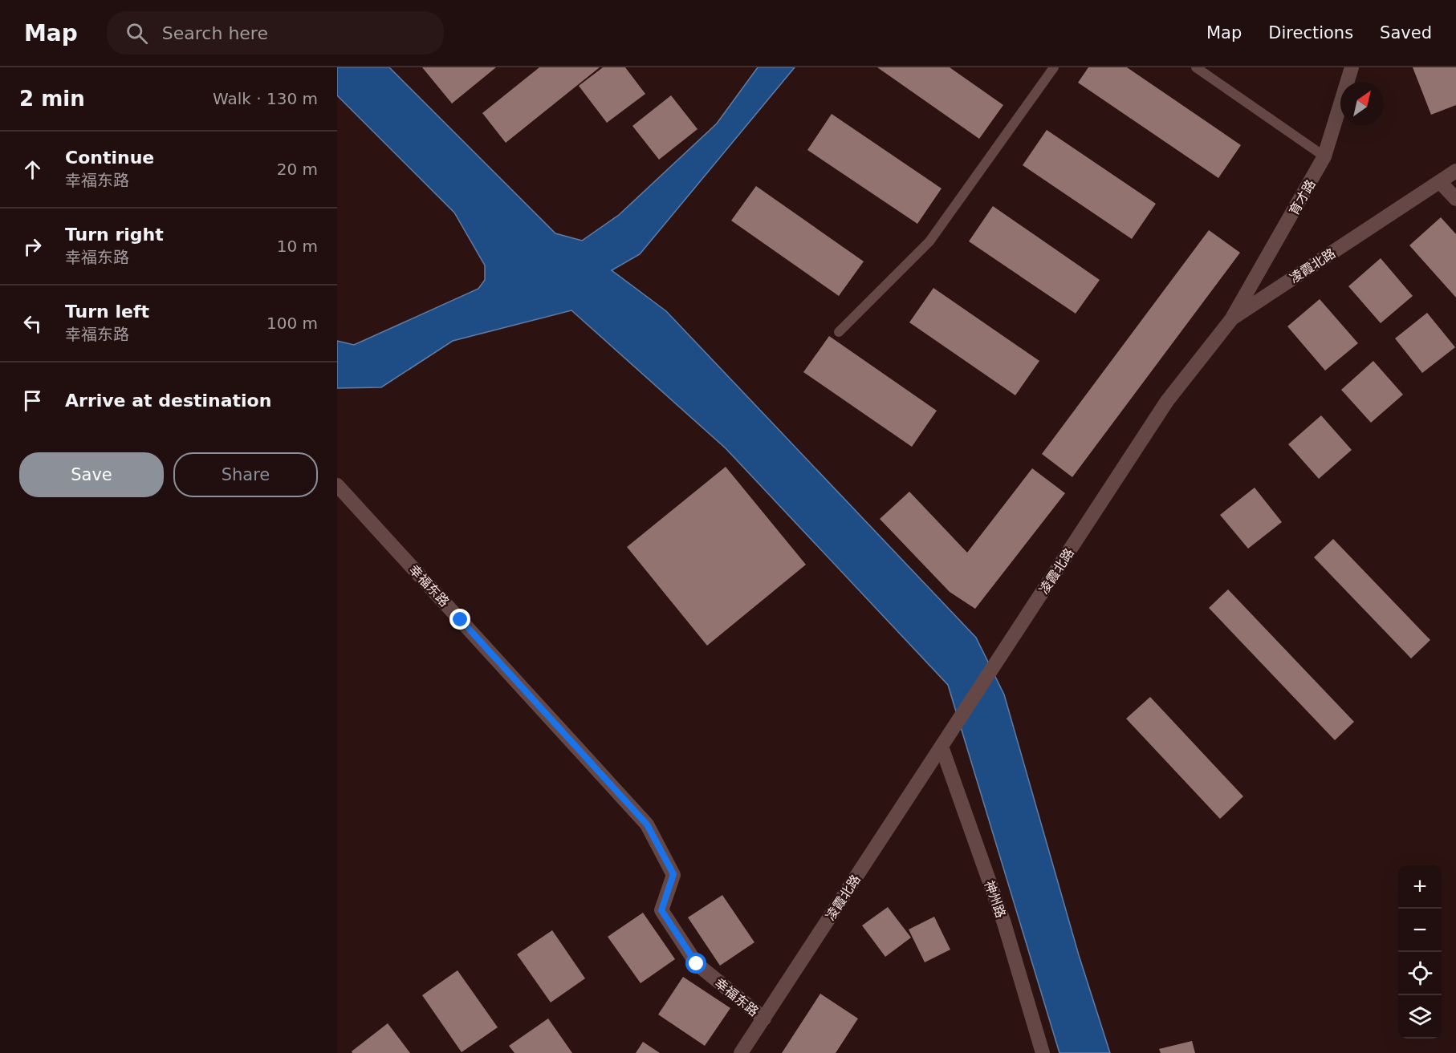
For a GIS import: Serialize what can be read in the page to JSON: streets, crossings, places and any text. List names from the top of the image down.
{
  "streets": {
    "street": [
      "育才路",
      "凌霞北路",
      "幸福东路",
      "神州路"
    ]
  },
  "crossings": [
    ["育才路", "凌霞北路"],
    ["凌霞北路", "幸福东路"],
    ["凌霞北路", "神州路"]
  ],
  "north": "top right",
  "page": {
    "header": "Map",
    "search": "Search here",
    "nav": ["Map", "Directions", "Saved"],
    "heading": ["2 min", "Walk · 130 m"],
    "list": [
      ["Continue", "幸福东路", "20 m"],
      ["Turn right", "幸福东路", "10 m"],
      ["Turn left", "幸福东路", "100 m"],
      "Arrive at destination"
    ],
    "buttons": ["Save", "Share"],
    "map_buttons": ["+", "−"]
  }
}
